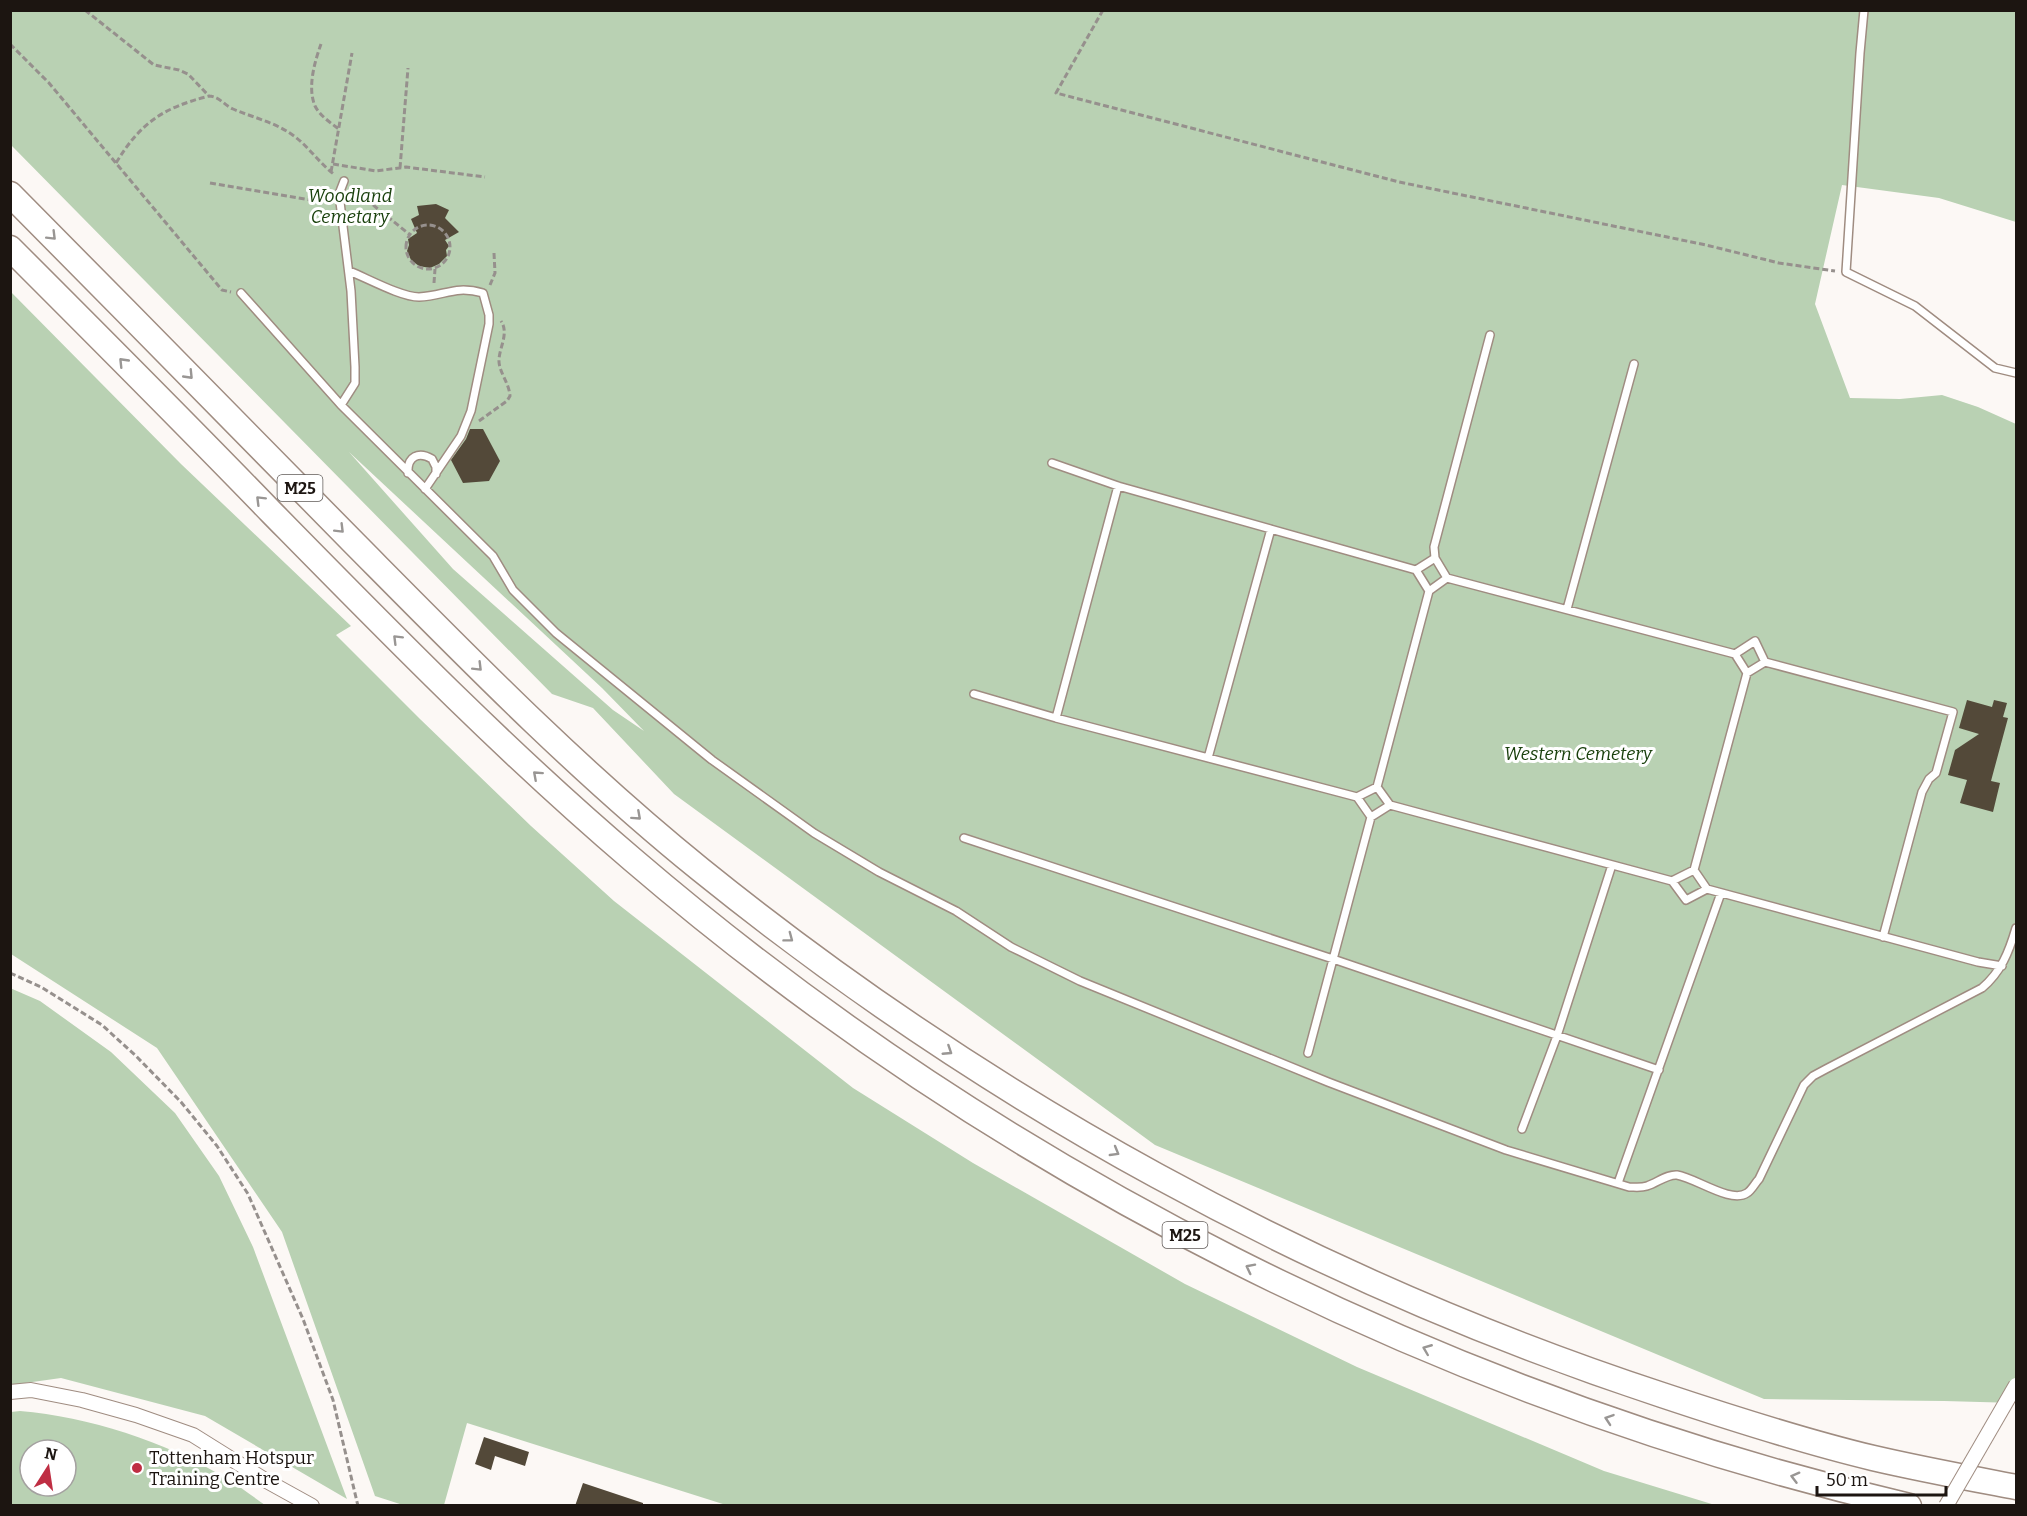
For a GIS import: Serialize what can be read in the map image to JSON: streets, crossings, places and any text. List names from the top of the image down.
{
  "streets": {
    "highway": ["M25"]
  },
  "parks": ["Woodland Cemetary", "Western Cemetery"],
  "places": ["Tottenham Hotspur Training Centre"],
  "scale_bar": "50 m",
  "north": "top"
}
